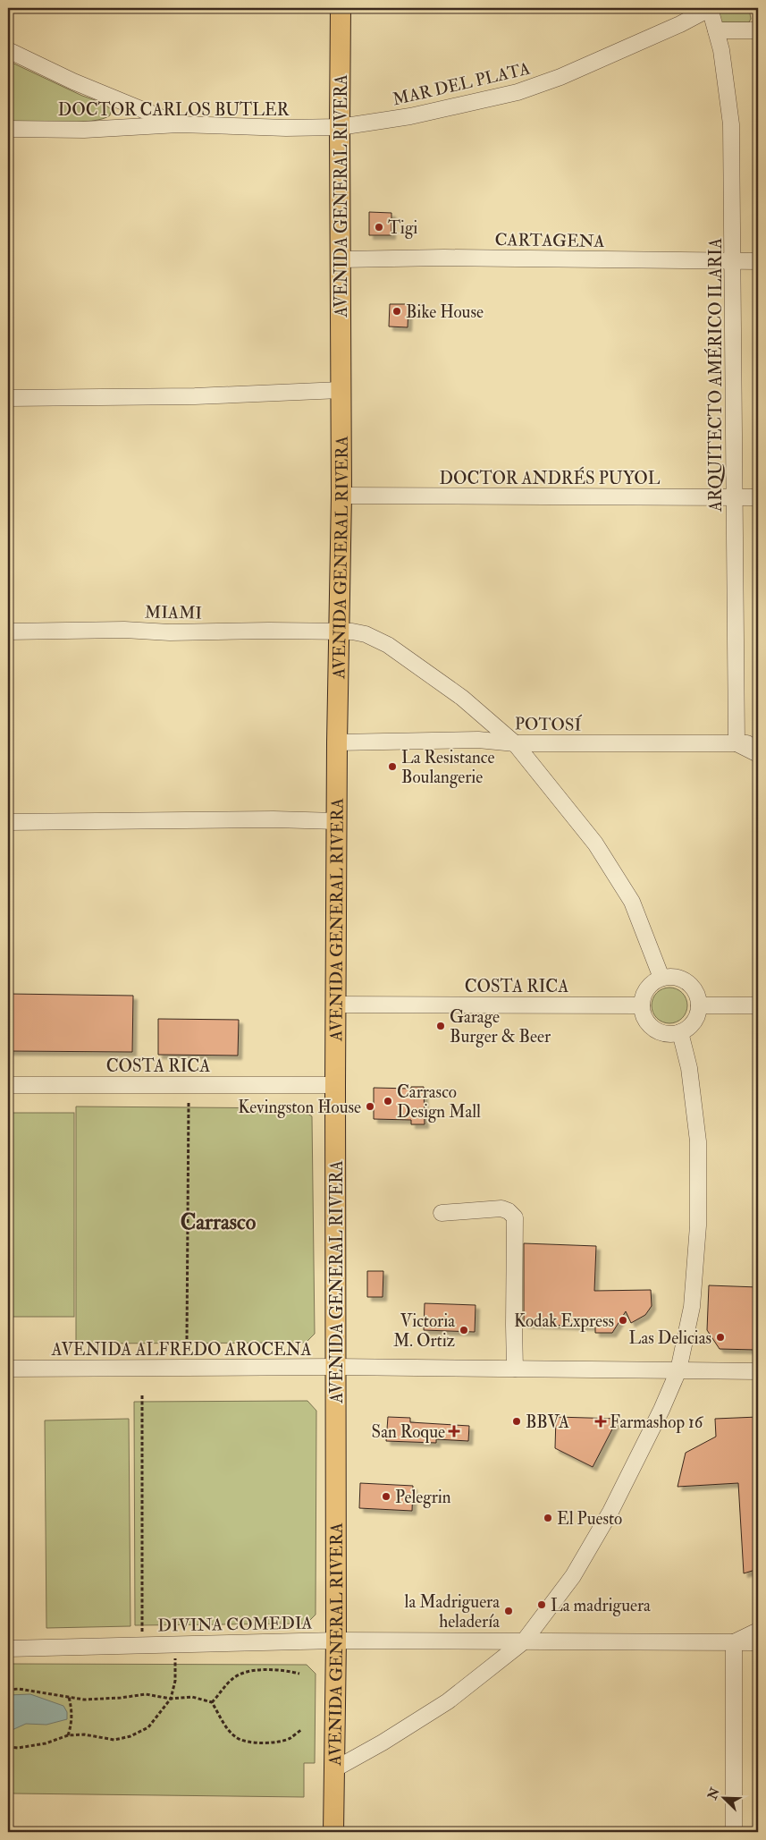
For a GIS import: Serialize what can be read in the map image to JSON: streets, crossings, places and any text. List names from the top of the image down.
{
  "streets": {
    "main road": ["AVENIDA GENERAL RIVERA"],
    "street": [
      "MAR DEL PLATA",
      "DOCTOR CARLOS BUTLER",
      "CARTAGENA",
      "ARQUITECTO AMÉRICO ILARIA",
      "DOCTOR ANDRÉS PUYOL",
      "MIAMI",
      "POTOSÍ",
      "COSTA RICA",
      "AVENIDA ALFREDO AROCENA",
      "DIVINA COMEDIA"
    ]
  },
  "crossings": [
    ["MAR DEL PLATA", "DOCTOR CARLOS BUTLER"],
    ["MAR DEL PLATA", "AVENIDA GENERAL RIVERA"],
    ["MAR DEL PLATA", "ARQUITECTO AMÉRICO ILARIA"],
    ["DOCTOR CARLOS BUTLER", "AVENIDA GENERAL RIVERA"],
    ["AVENIDA GENERAL RIVERA", "CARTAGENA"],
    ["AVENIDA GENERAL RIVERA", "DOCTOR ANDRÉS PUYOL"],
    ["AVENIDA GENERAL RIVERA", "MIAMI"],
    ["AVENIDA GENERAL RIVERA", "POTOSÍ"],
    ["AVENIDA GENERAL RIVERA", "COSTA RICA"],
    ["AVENIDA GENERAL RIVERA", "AVENIDA ALFREDO AROCENA"],
    ["AVENIDA GENERAL RIVERA", "DIVINA COMEDIA"],
    ["CARTAGENA", "ARQUITECTO AMÉRICO ILARIA"],
    ["ARQUITECTO AMÉRICO ILARIA", "DOCTOR ANDRÉS PUYOL"],
    ["ARQUITECTO AMÉRICO ILARIA", "POTOSÍ"],
    ["MIAMI", "POTOSÍ"],
    ["MIAMI", "COSTA RICA"]
  ],
  "districts": ["Carrasco"],
  "places": {
    "other": [
      "Tigi",
      "Bike House",
      "La Resistance Boulangerie",
      "Garage Burger & Beer",
      "Carrasco Design Mall",
      "Kevingston House",
      "Kodak Express",
      "Victoria M. Ortiz",
      "Las Delicias",
      "BBVA",
      "Pelegrin",
      "El Puesto",
      "La madriguera",
      "la Madriguera heladería"
    ],
    "health": ["Farmashop 16", "San Roque"]
  },
  "north": "top left"
}
